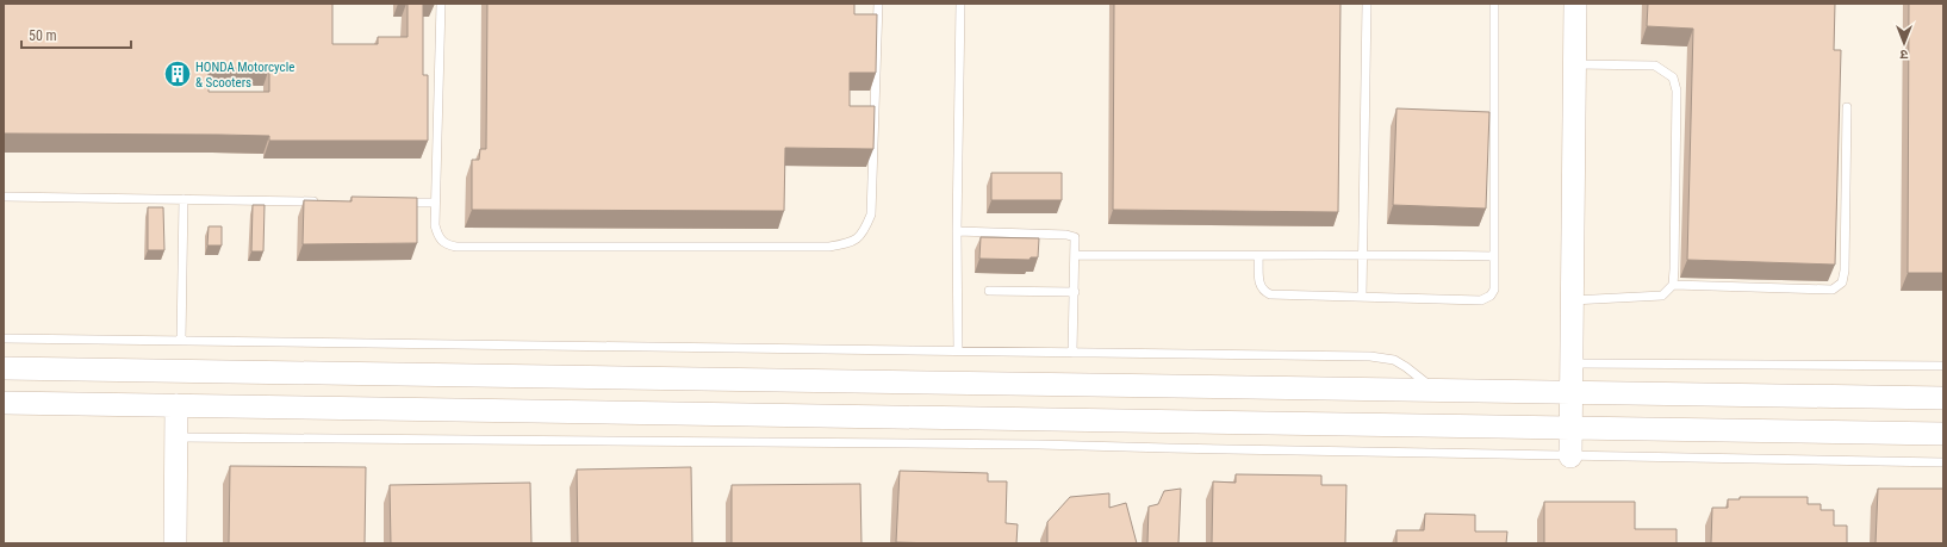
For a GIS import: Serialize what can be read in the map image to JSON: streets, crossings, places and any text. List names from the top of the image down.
{
  "places": {
    "building": ["HONDA Motorcycle & Scooters"]
  },
  "scale_bar": "50 m",
  "north": "bottom"
}
